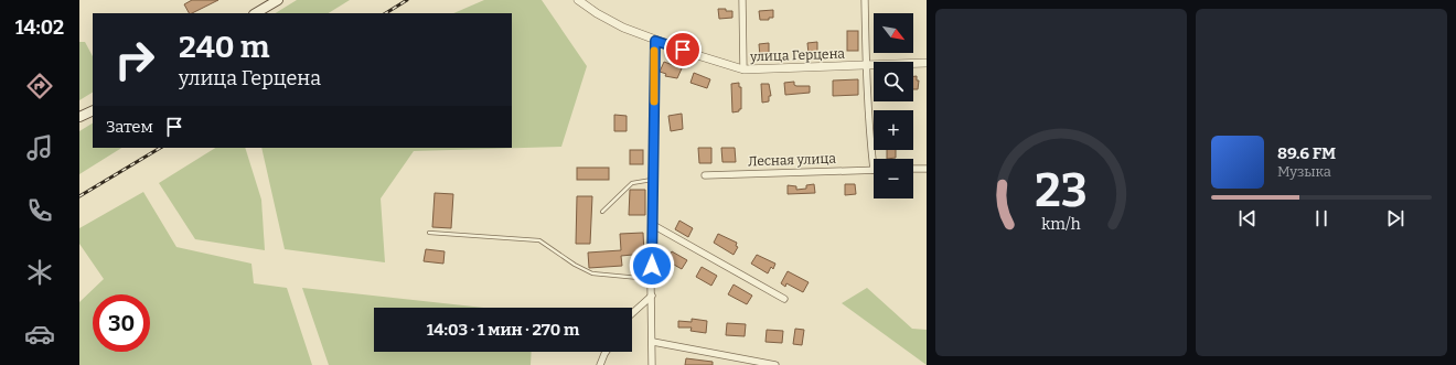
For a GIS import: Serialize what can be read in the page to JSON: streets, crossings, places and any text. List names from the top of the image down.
{
  "streets": {
    "street": ["улица Герцена", "Лесная улица"]
  },
  "north": "bottom right",
  "page": {
    "tabs": "14:02",
    "map_buttons": ["+", "−"],
    "turn": ["240 m", "улица Герцена"],
    "then": "Затем",
    "song": ["89.6 FM", "Музыка"],
    "limit": "30",
    "trip": "14:03 · 1 мин · 270 m",
    "gauge": ["23", "km/h"]
  }
}
